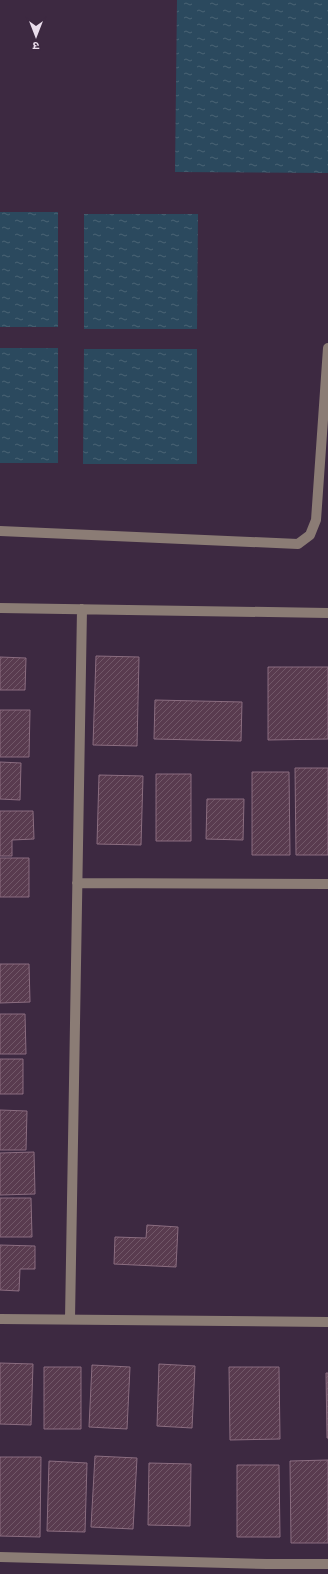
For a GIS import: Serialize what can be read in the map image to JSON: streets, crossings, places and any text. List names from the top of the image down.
{
  "north": "bottom"
}
